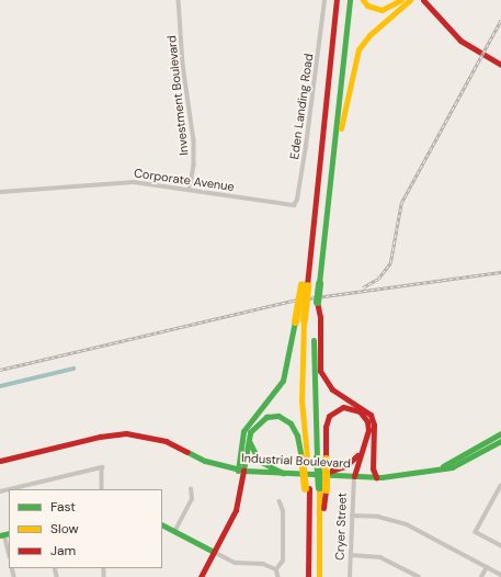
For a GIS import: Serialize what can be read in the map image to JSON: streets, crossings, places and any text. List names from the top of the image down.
{
  "streets": {
    "main road": ["Industrial Boulevard"],
    "street": [
      "Investment Boulevard",
      "Eden Landing Road",
      "Corporate Avenue",
      "Cryer Street"
    ]
  },
  "crossings": [
    ["Investment Boulevard", "Corporate Avenue"],
    ["Eden Landing Road", "Corporate Avenue"],
    ["Industrial Boulevard", "Cryer Street"]
  ],
  "legend": ["Fast", "Slow", "Jam"]
}
